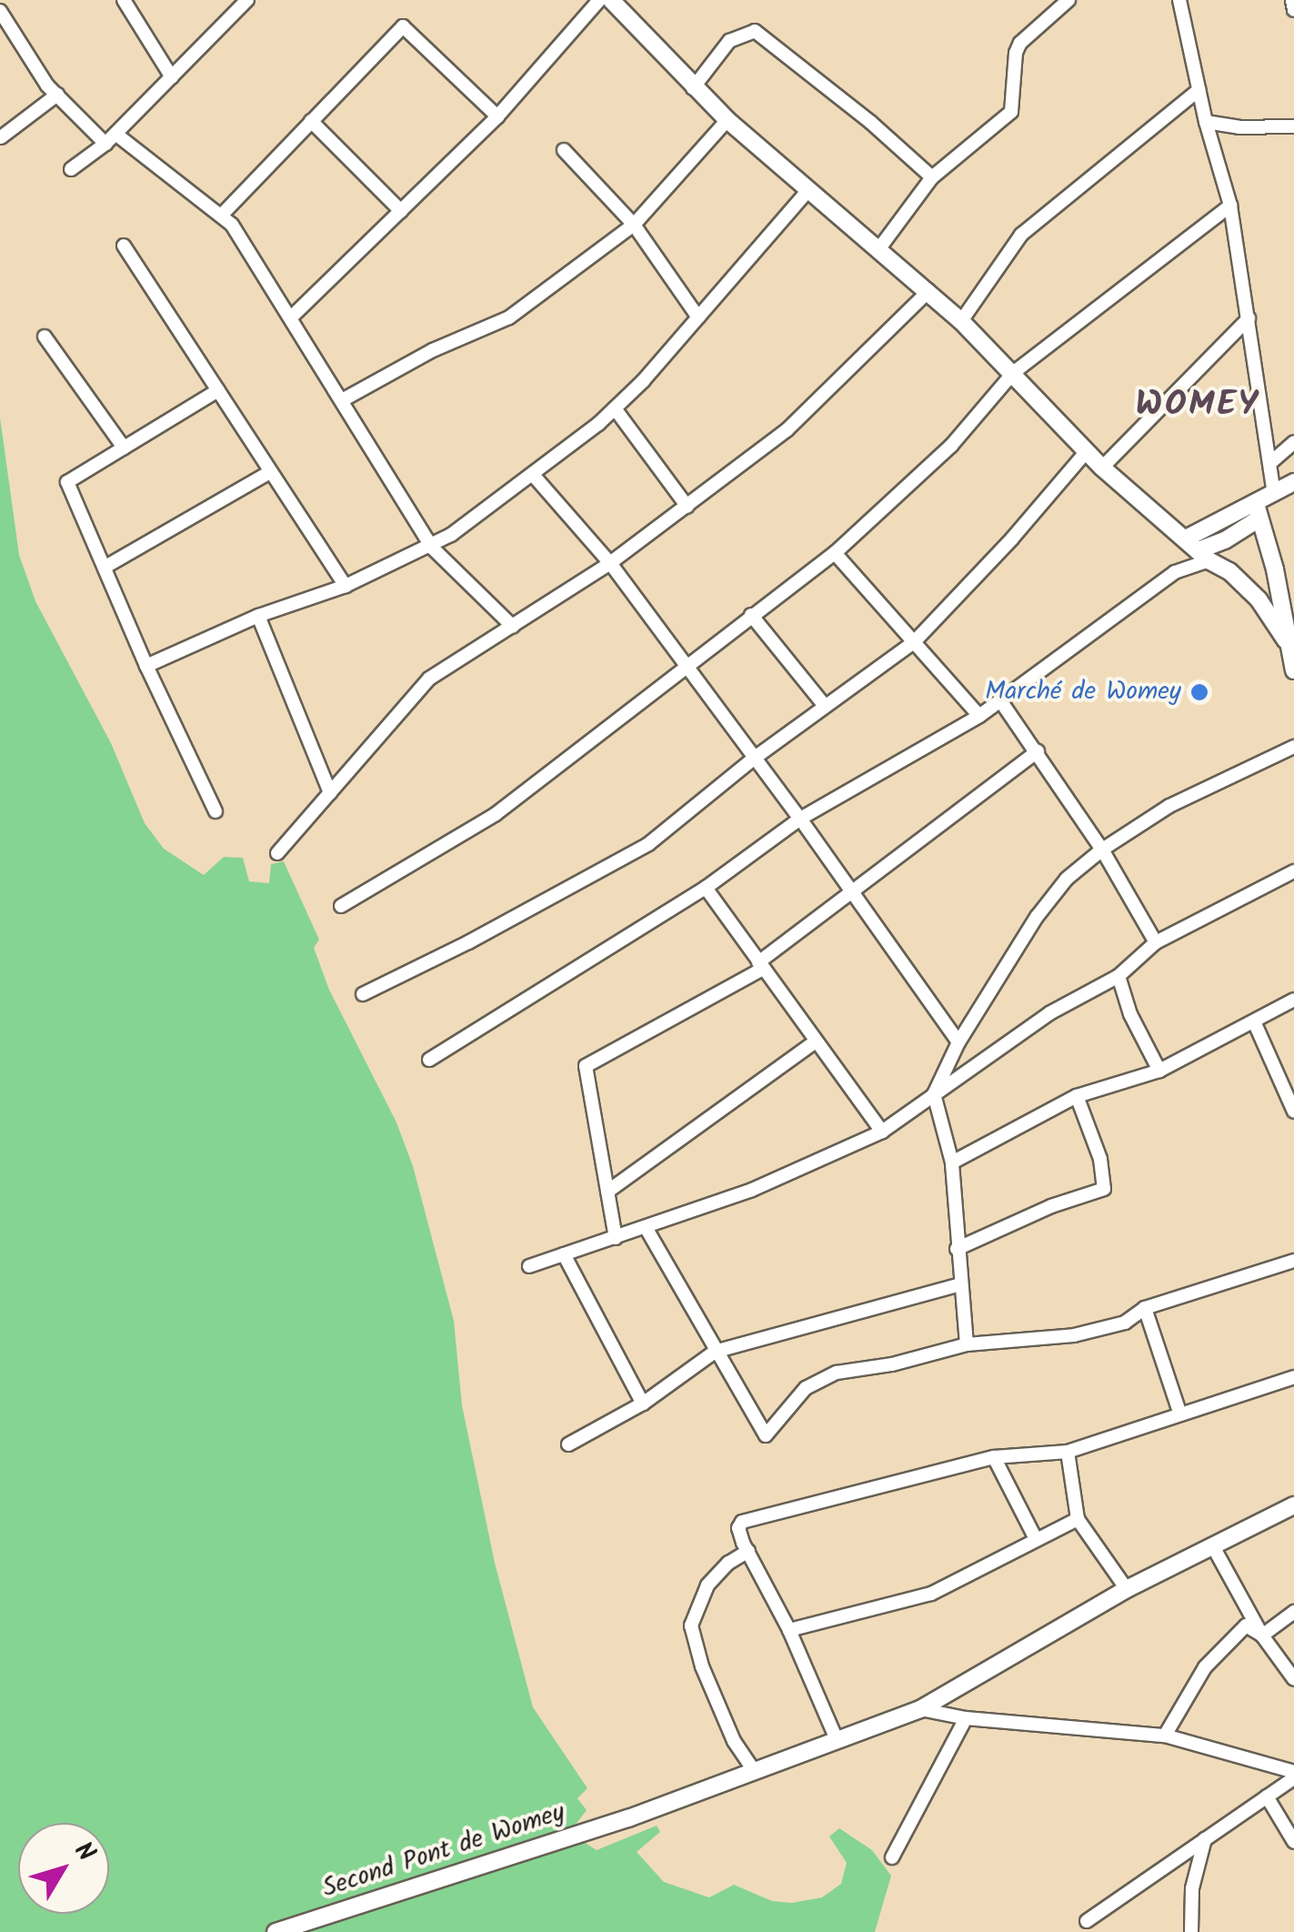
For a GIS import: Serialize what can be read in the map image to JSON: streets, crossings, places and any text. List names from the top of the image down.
{
  "streets": {
    "main road": ["Second Pont de Womey"]
  },
  "districts": ["WOMEY"],
  "places": ["Marché de Womey"],
  "north": "top right"
}
